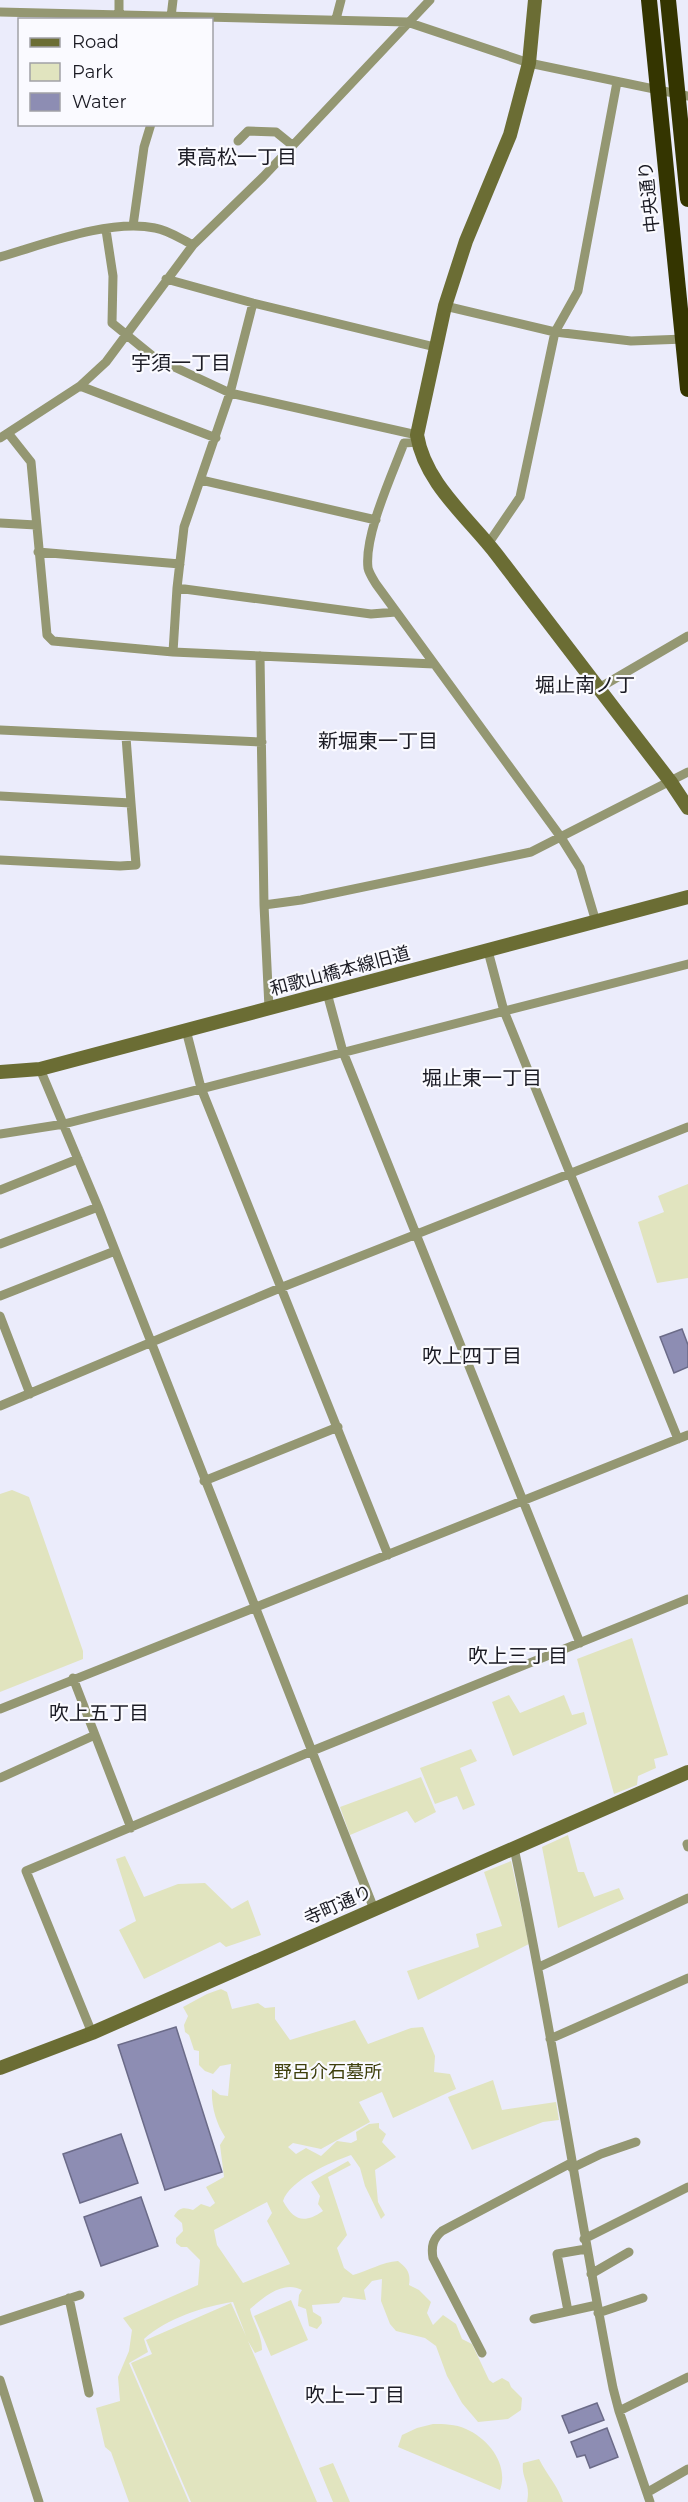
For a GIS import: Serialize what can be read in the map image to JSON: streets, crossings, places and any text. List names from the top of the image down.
{
  "streets": {
    "highway": ["中央通り"],
    "street": ["和歌山橋本線旧道", "寺町通り"]
  },
  "districts": [
    "東高松一丁目",
    "宇須一丁目",
    "堀止南ノ丁",
    "新堀東一丁目",
    "堀止東一丁目",
    "吹上四丁目",
    "吹上三丁目",
    "吹上五丁目",
    "吹上一丁目"
  ],
  "parks": ["野呂介石墓所"],
  "legend": ["Road", "Park", "Water"]
}
